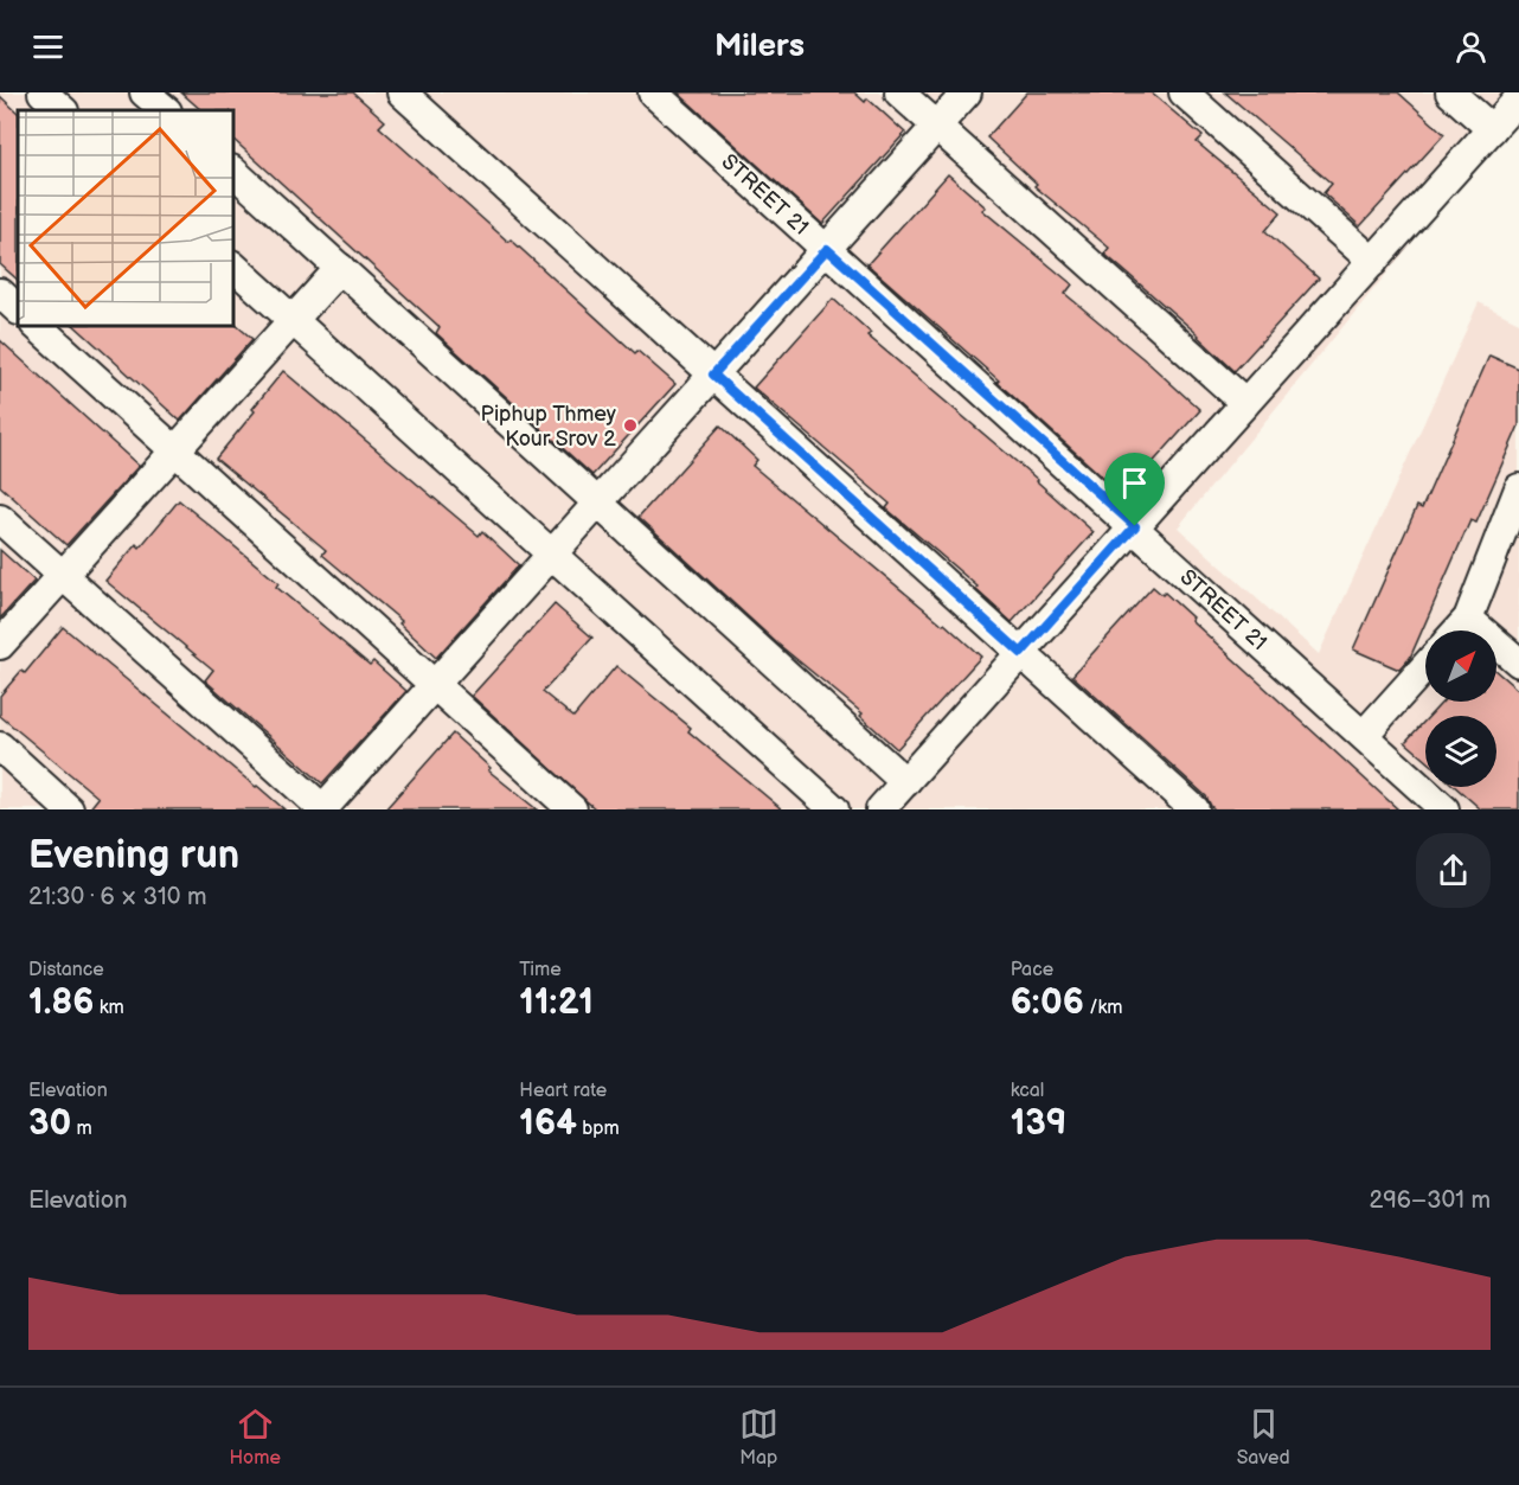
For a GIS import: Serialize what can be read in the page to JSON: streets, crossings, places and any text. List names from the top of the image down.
{
  "streets": {
    "street": ["STREET 21"]
  },
  "places": ["Piphup Thmey Kour Srov 2"],
  "north": "top right",
  "page": {
    "header": "Milers",
    "heading": ["Evening run", "21:30 · 6 × 310 m"],
    "stats": [
      ["Distance", "1.86 km"],
      ["Time", "11:21"],
      ["Pace", "6:06 /km"],
      ["Elevation", "30 m"],
      ["Heart rate", "164 bpm"],
      ["kcal", "139"]
    ],
    "chart": ["Elevation", "296–301 m"],
    "tabs": ["Home", "Map", "Saved"]
  }
}
